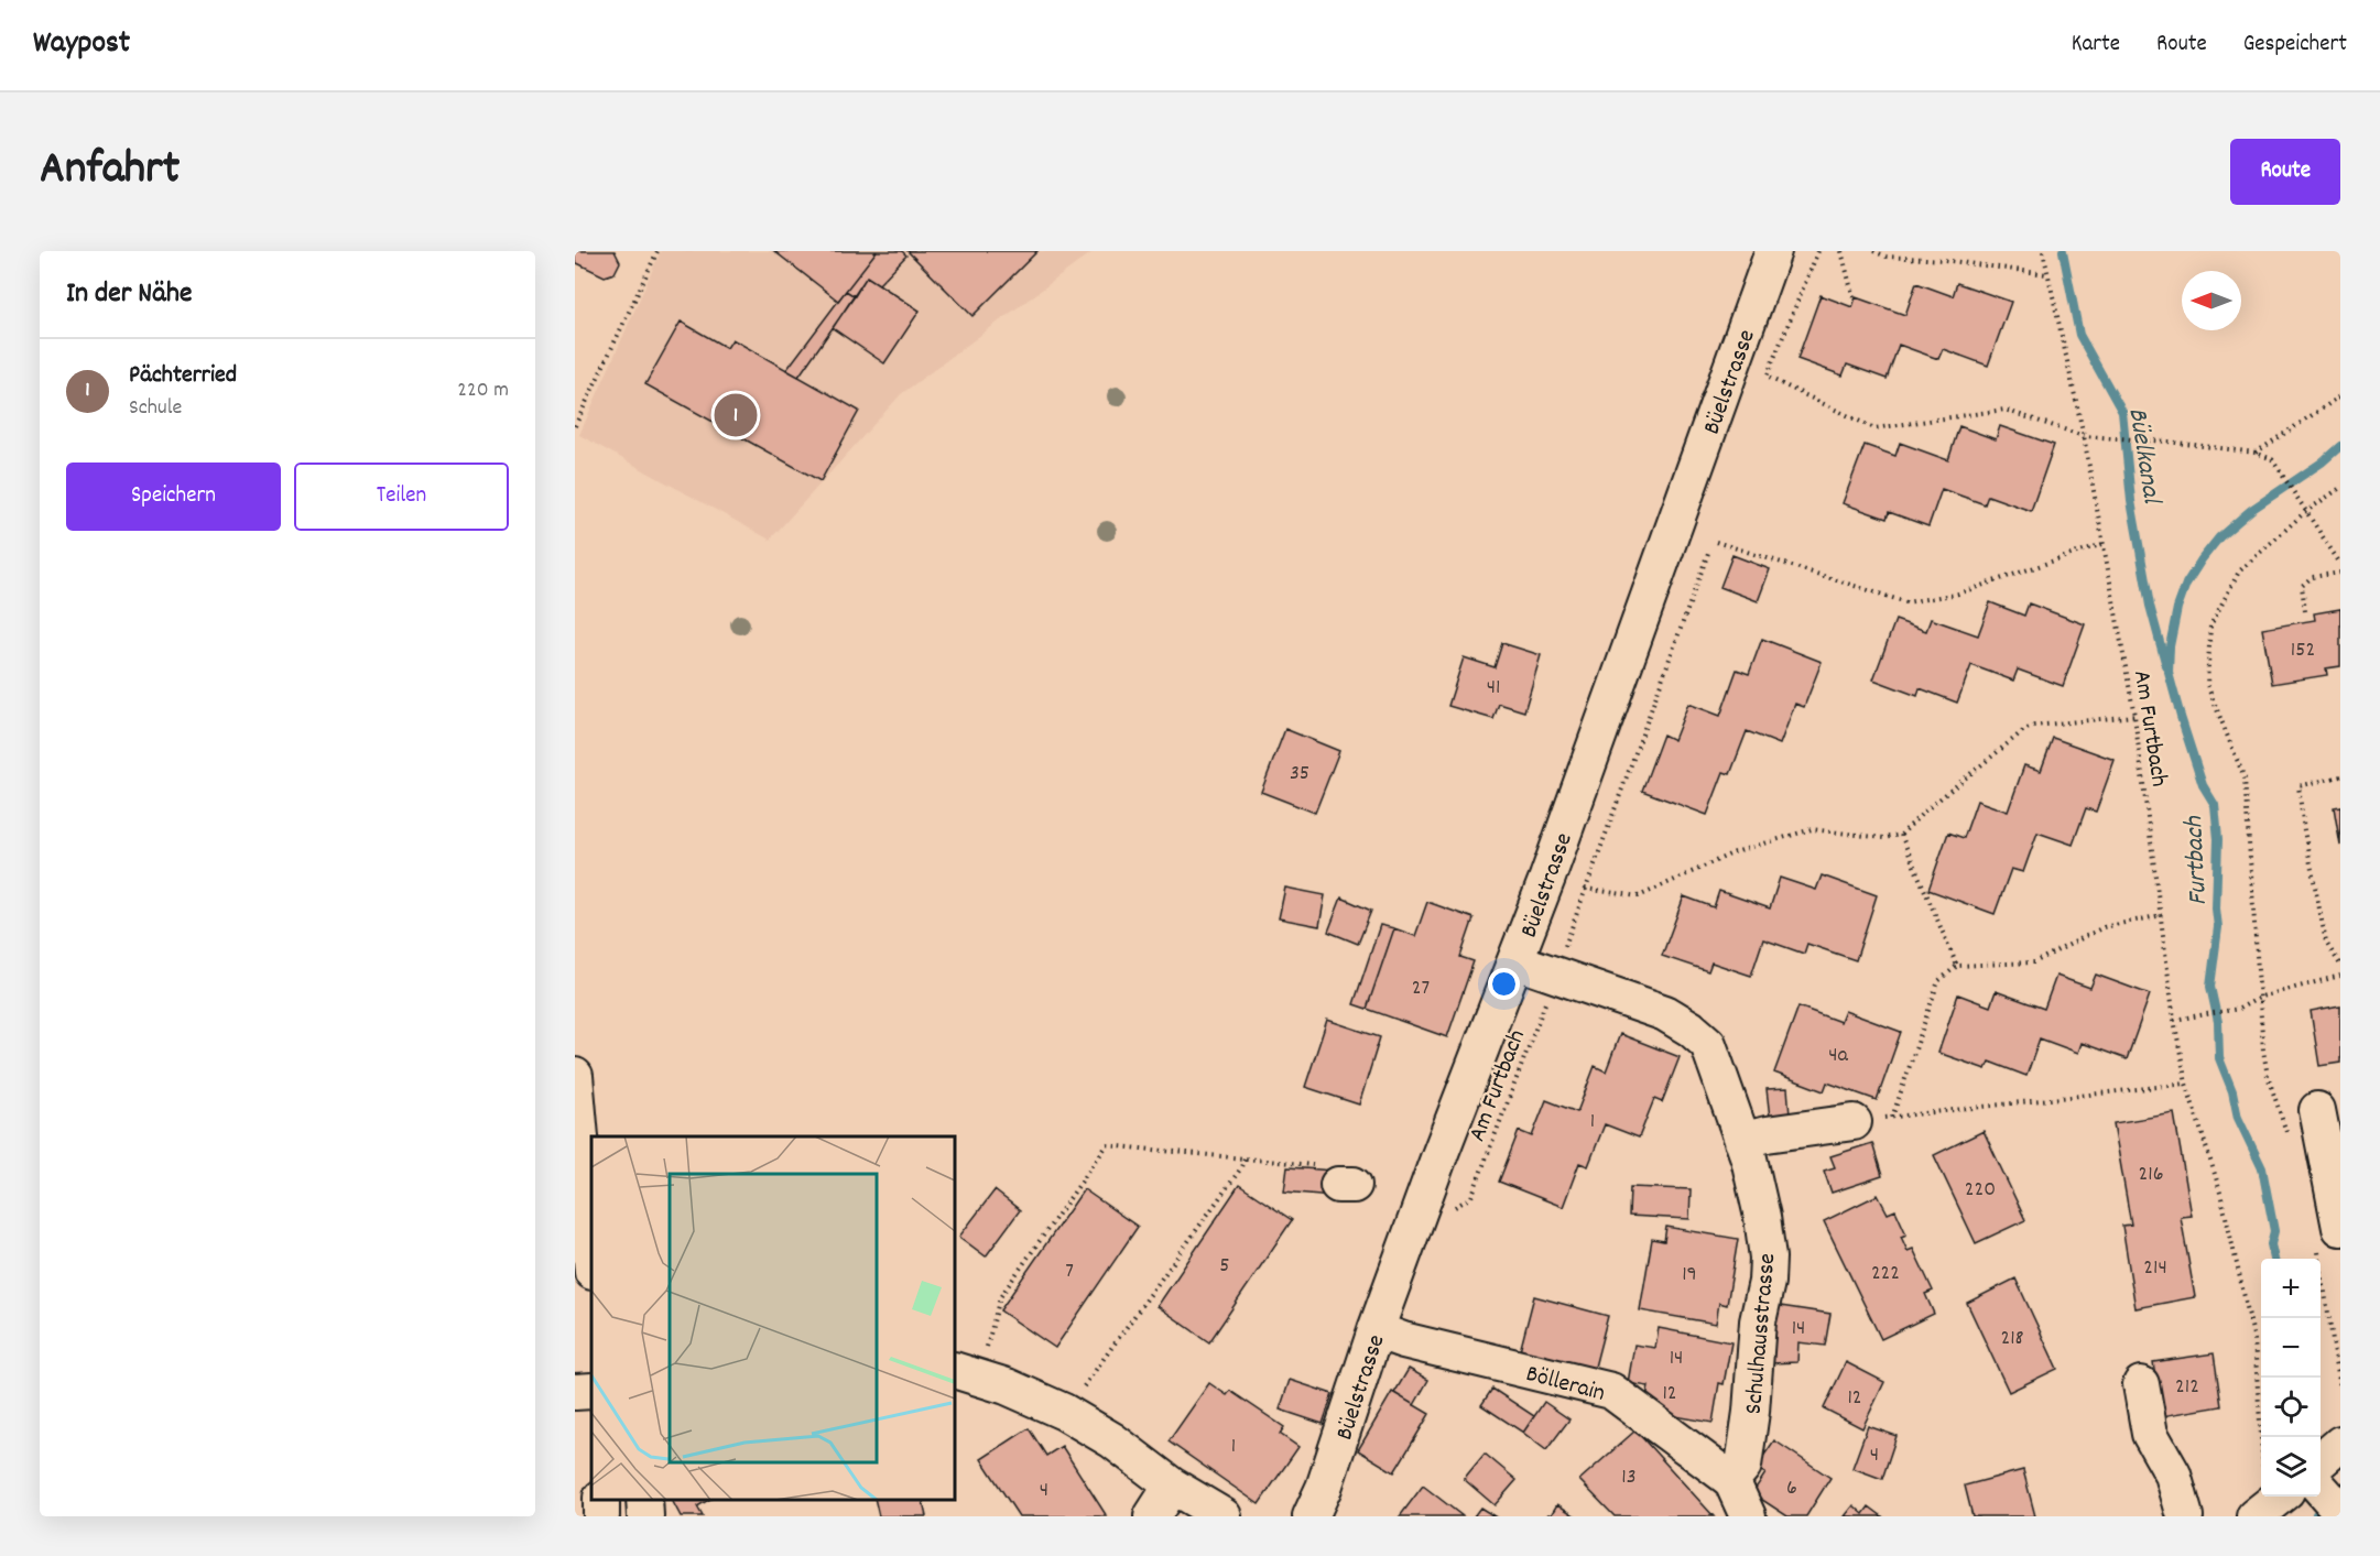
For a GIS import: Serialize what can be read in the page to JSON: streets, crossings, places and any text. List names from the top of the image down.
{
  "streets": {
    "street": ["Büelstrasse", "Schulhausstrasse", "Böllerain"],
    "path": ["Am Furtbach"]
  },
  "crossings": [
    ["Büelstrasse", "Am Furtbach"],
    ["Büelstrasse", "Schulhausstrasse"],
    ["Büelstrasse", "Böllerain"],
    ["Am Furtbach", "Schulhausstrasse"],
    ["Schulhausstrasse", "Böllerain"]
  ],
  "water": ["Büelkanal", "Furtbach"],
  "house_numbers": [
    "152",
    "41",
    "35",
    "27",
    "4a",
    "1",
    "216",
    "220",
    "5",
    "214",
    "7",
    "222",
    "19",
    "14",
    "218",
    "14",
    "212",
    "12",
    "12",
    "1",
    "4",
    "13",
    "6",
    "4"
  ],
  "north": "left",
  "page": {
    "header": "Waypost",
    "nav": ["Karte", "Route", "Gespeichert"],
    "title": "Anfahrt",
    "buttons": [
      "Route",
      ["Speichern", "Teilen"]
    ],
    "heading": "In der Nähe",
    "list": [
      {
        "mark": "1",
        "name": "Pächterried",
        "note": "Schule",
        "value": "220 m"
      }
    ],
    "pins": "1",
    "map_buttons": ["+", "−"]
  }
}
